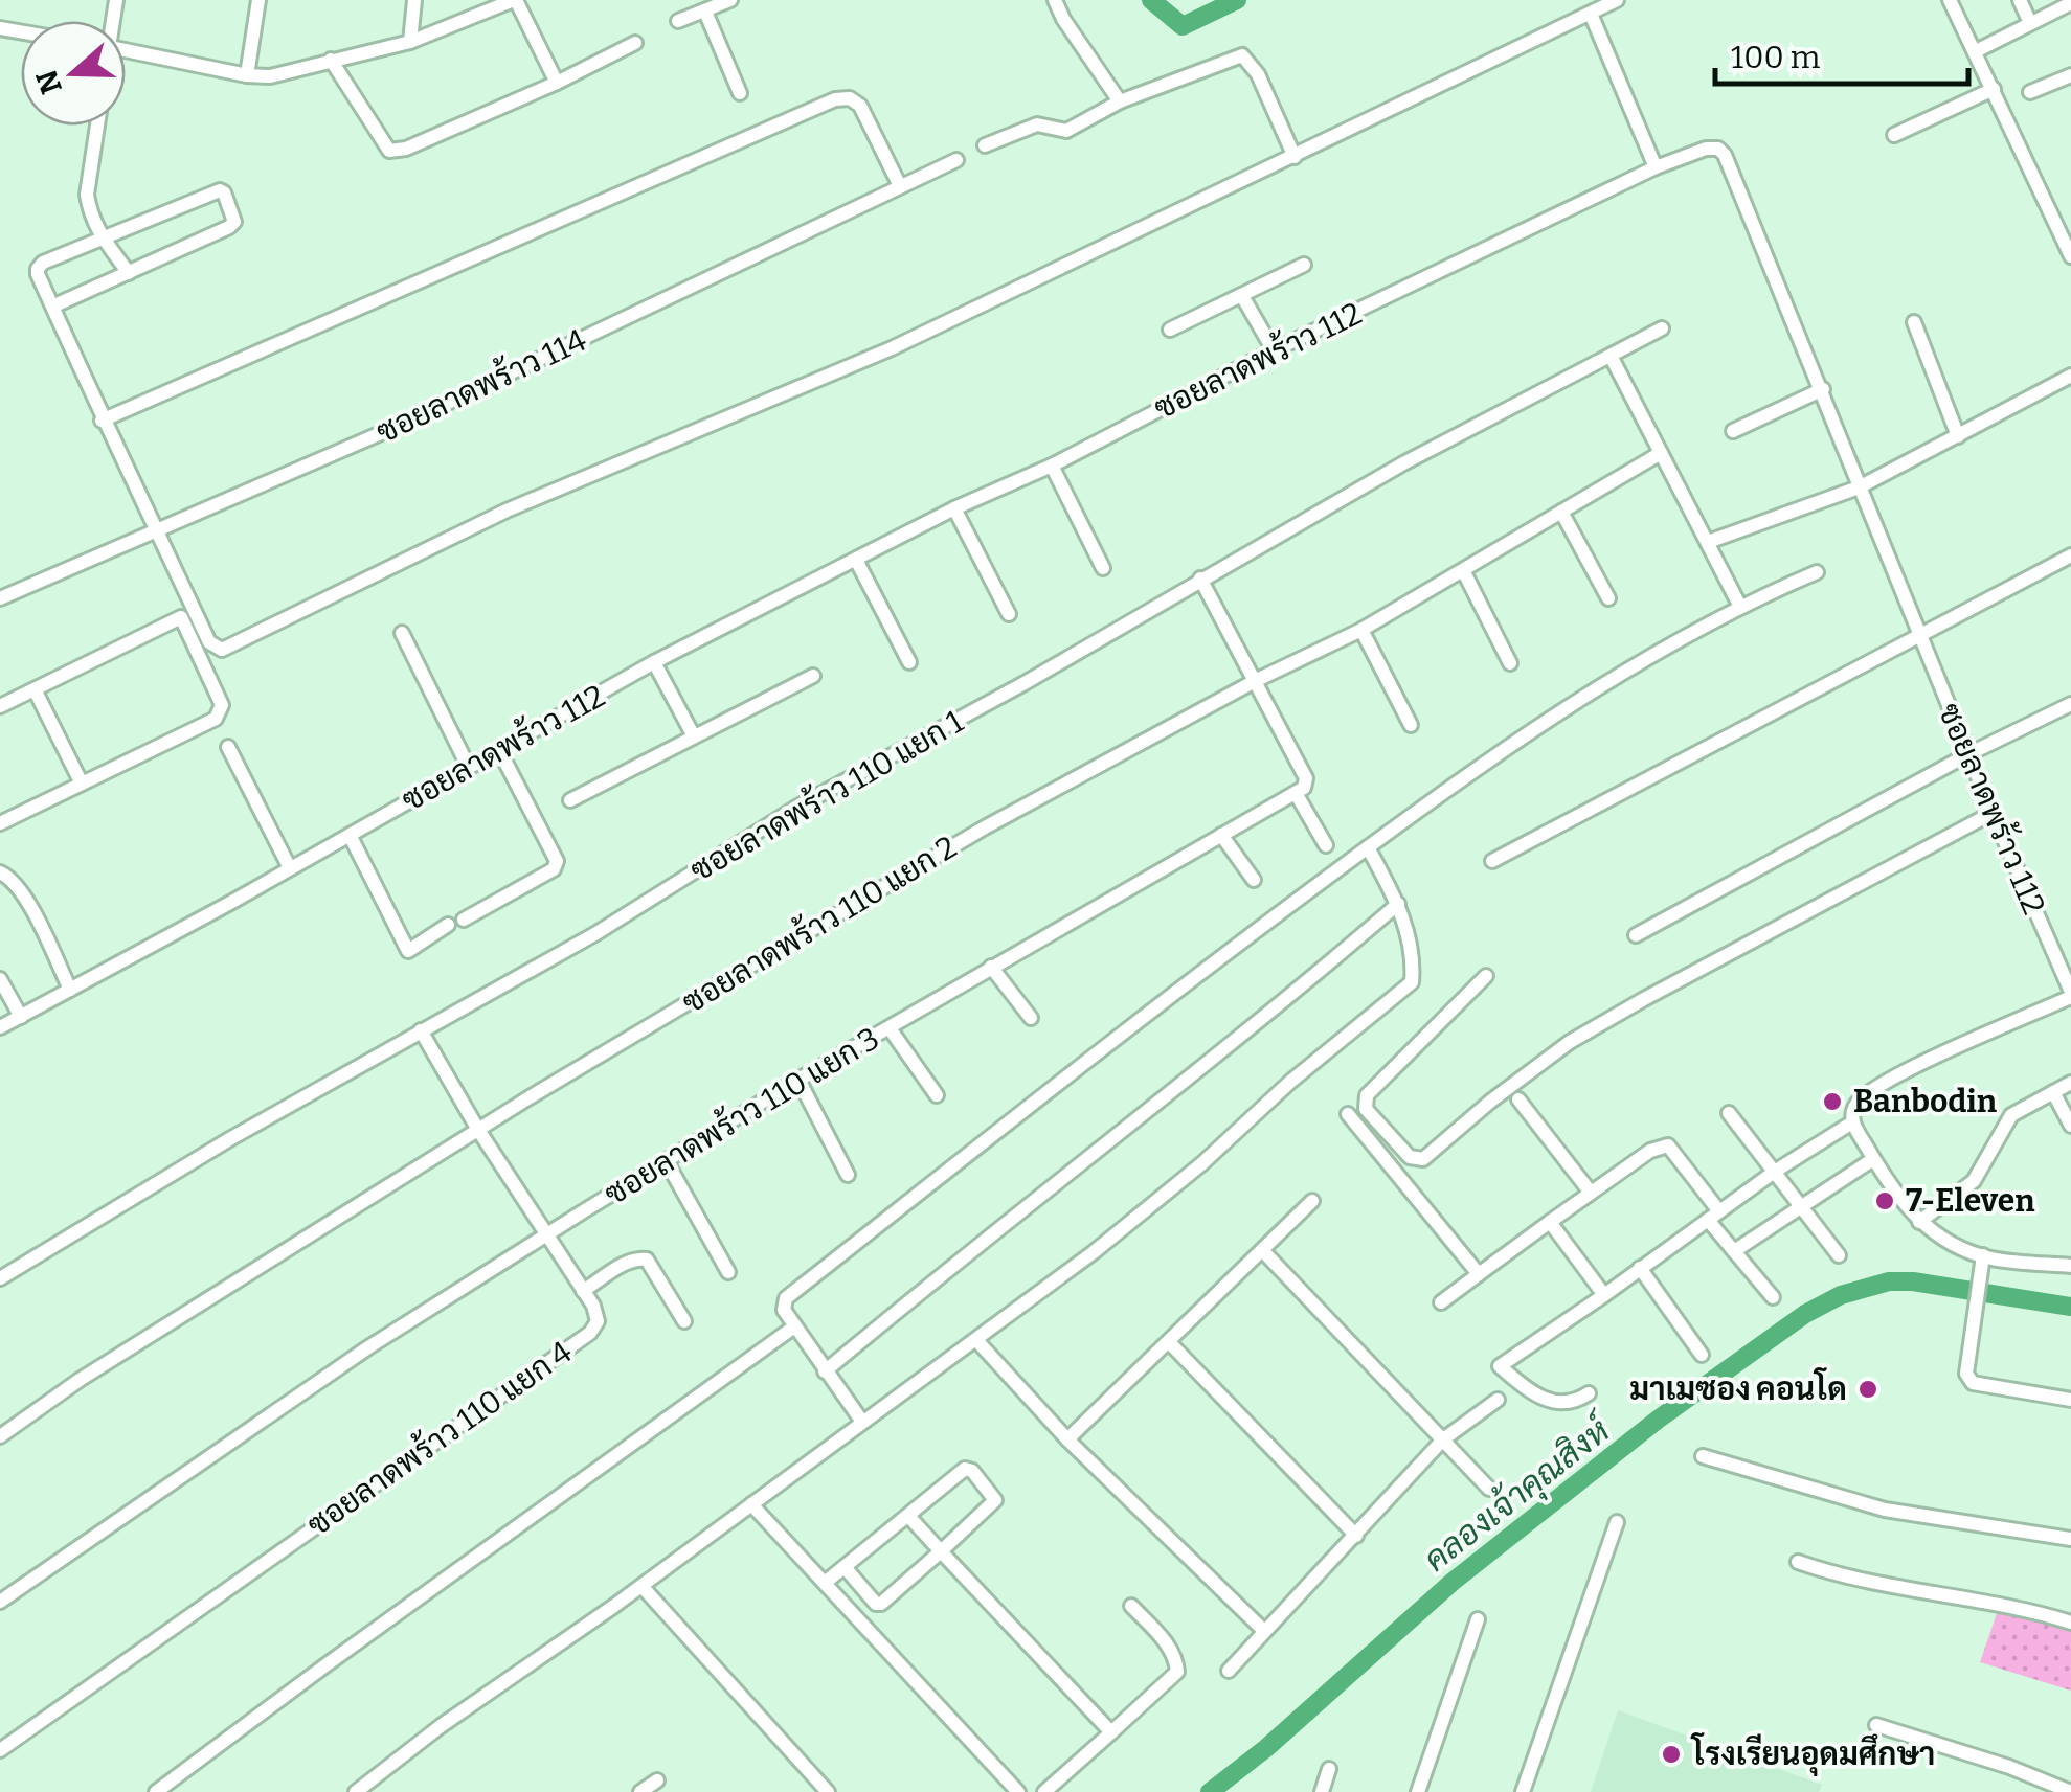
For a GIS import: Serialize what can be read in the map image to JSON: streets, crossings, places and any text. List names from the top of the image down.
{
  "streets": {
    "street": [
      "ซอยลาดพร้าว 112",
      "ซอยลาดพร้าว 114",
      "ซอยลาดพร้าว 110 แยก 1",
      "ซอยลาดพร้าว 110 แยก 2",
      "ซอยลาดพร้าว 110 แยก 3",
      "ซอยลาดพร้าว 110 แยก 4"
    ]
  },
  "water": ["คลองเจ้าคุณสิงห์"],
  "places": [
    "Banbodin",
    "7-Eleven",
    "มาเมซอง คอนโด",
    "โรงเรียนอุดมศึกษา"
  ],
  "scale_bar": "100 m",
  "north": "left"
}
